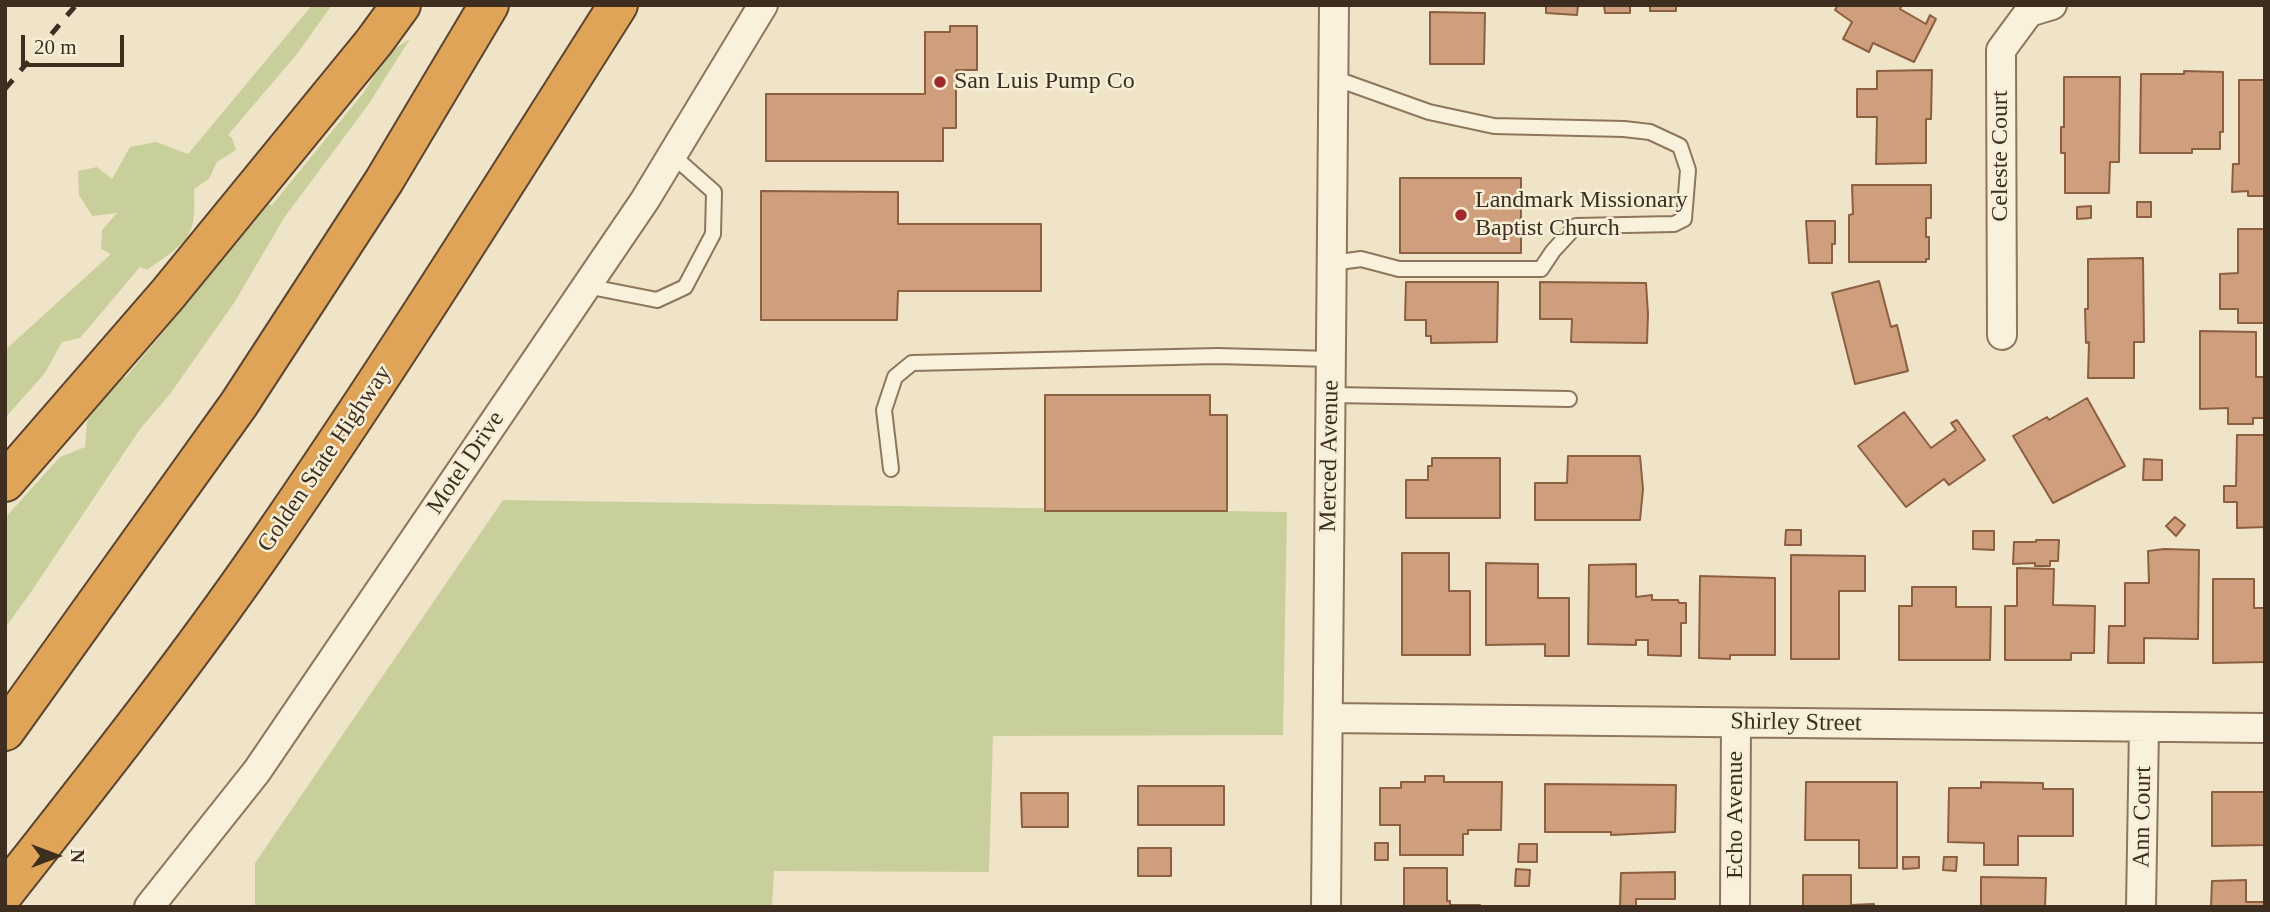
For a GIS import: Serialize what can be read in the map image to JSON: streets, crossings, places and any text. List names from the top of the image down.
{
  "streets": {
    "highway": ["Golden State Highway"],
    "street": [
      "Celeste Court",
      "Merced Avenue",
      "Motel Drive",
      "Shirley Street",
      "Echo Avenue",
      "Ann Court"
    ]
  },
  "crossings": [
    ["Merced Avenue", "Shirley Street"],
    ["Shirley Street", "Echo Avenue"],
    ["Shirley Street", "Ann Court"]
  ],
  "places": ["San Luis Pump Co", "Landmark Missionary Baptist Church"],
  "scale_bar": "20 m",
  "north": "right"
}
